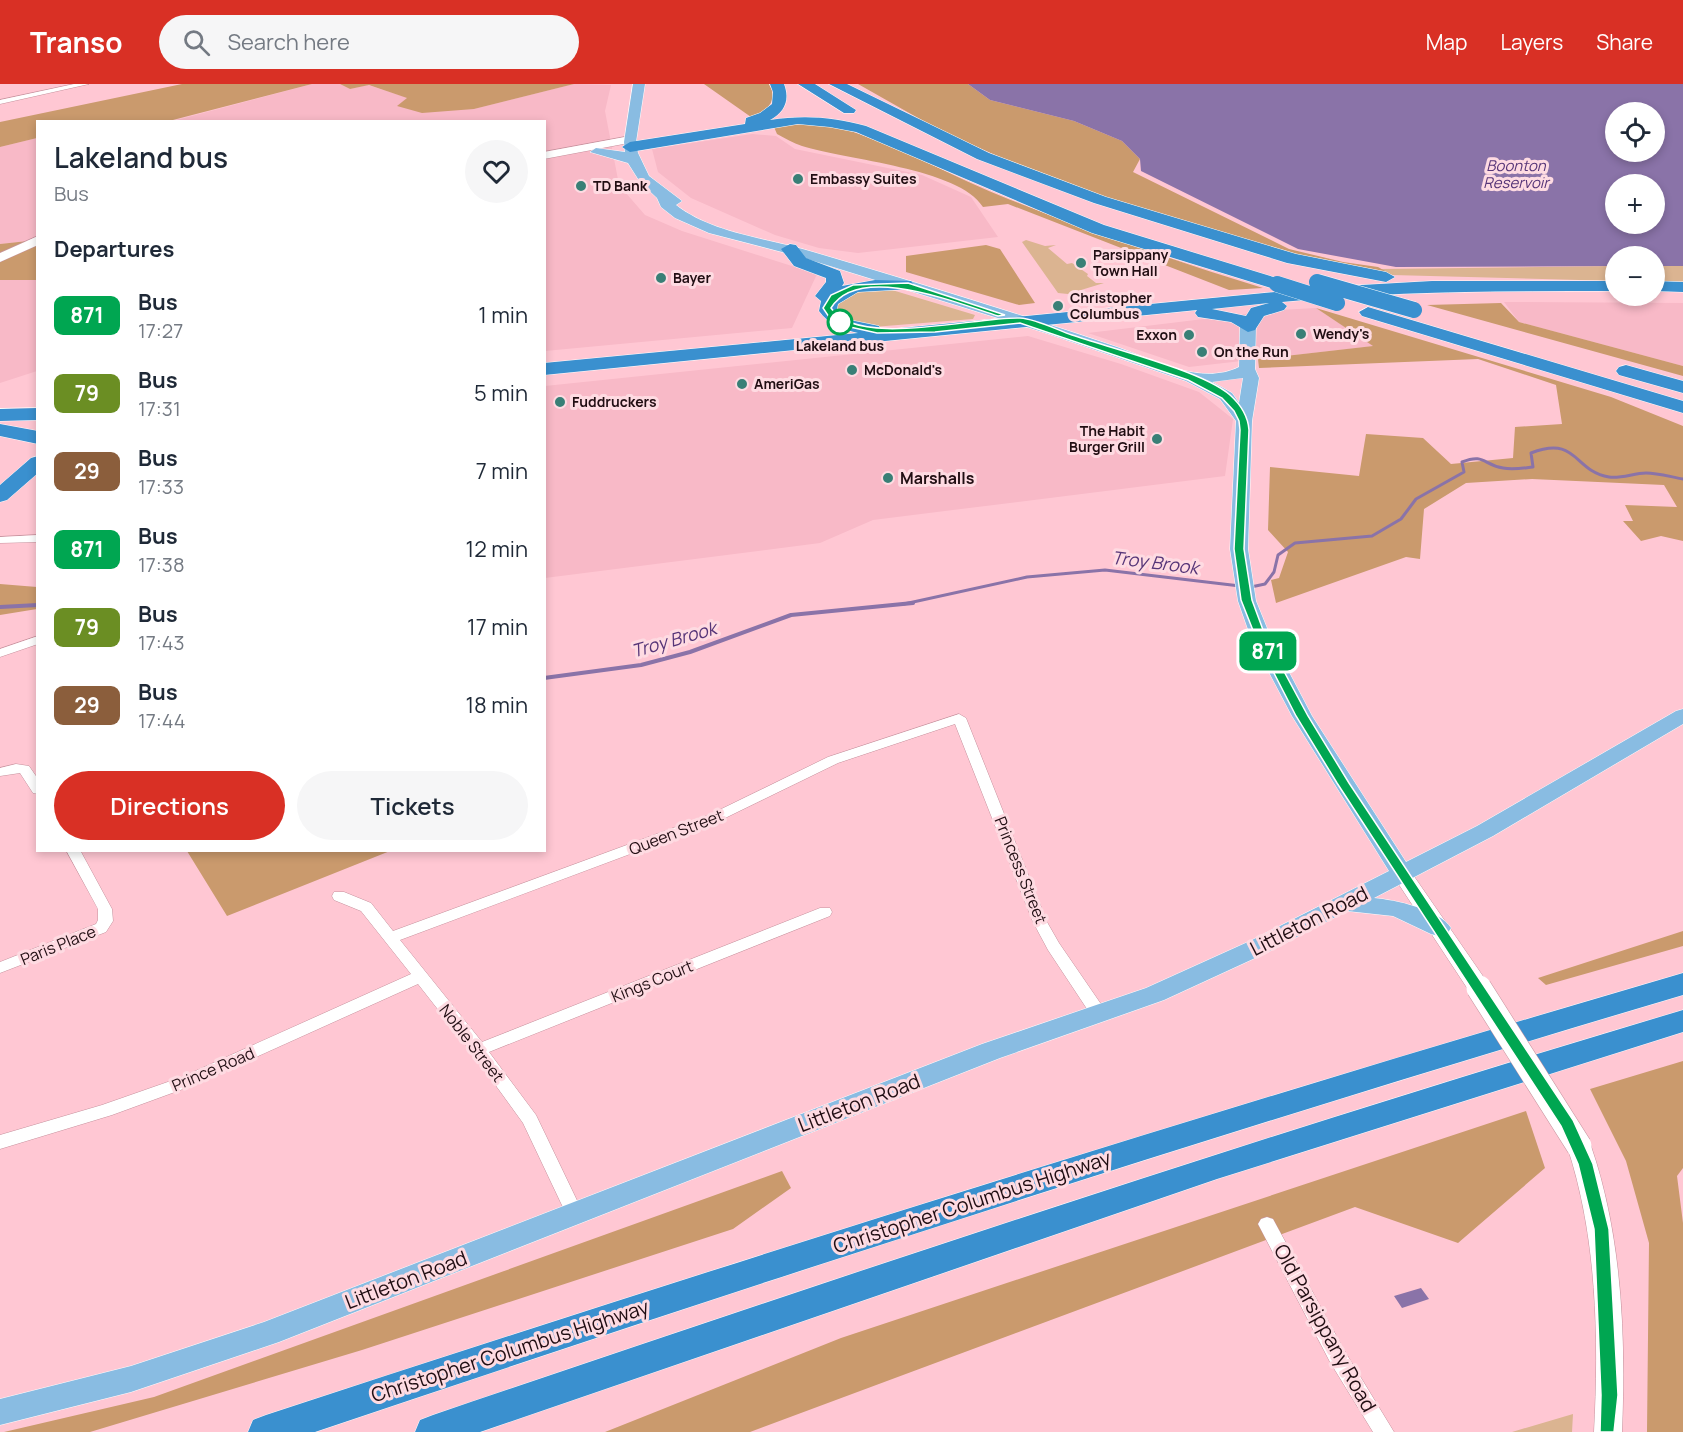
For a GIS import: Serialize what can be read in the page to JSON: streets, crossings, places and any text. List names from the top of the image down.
{
  "streets": {
    "highway": ["Christopher Columbus Highway"],
    "main road": ["Littleton Road"],
    "street": [
      "Queen Street",
      "Princess Street",
      "Paris Place",
      "Kings Court",
      "Noble Street",
      "Prince Road",
      "Old Parsippany Road"
    ]
  },
  "crossings": [
    ["Queen Street", "Princess Street"],
    ["Queen Street", "Noble Street"],
    ["Princess Street", "Littleton Road"],
    ["Littleton Road", "Noble Street"],
    ["Kings Court", "Noble Street"],
    ["Noble Street", "Prince Road"]
  ],
  "water": ["Boonton Reservoir", "Troy Brook"],
  "places": [
    "Embassy Suites",
    "TD Bank",
    "Parsippany Town Hall",
    "Bayer",
    "Christopher Columbus",
    "Lakeland bus",
    "Wendy's",
    "Exxon",
    "On the Run",
    "McDonald's",
    "AmeriGas",
    "Fuddruckers",
    "The Habit Burger Grill",
    "Marshalls"
  ],
  "lines": ["bus line 871"],
  "page": {
    "header": "Transo",
    "search": "Search here",
    "nav": ["Map", "Layers", "Share"],
    "on_map": "871",
    "map_buttons": ["+", "−"],
    "heading": [
      ["Lakeland bus", "Bus"],
      "Departures"
    ],
    "list": [
      {
        "mark": "871",
        "name": "Bus",
        "note": "17:27",
        "value": "1 min"
      },
      {
        "mark": "79",
        "name": "Bus",
        "note": "17:31",
        "value": "5 min"
      },
      {
        "mark": "29",
        "name": "Bus",
        "note": "17:33",
        "value": "7 min"
      },
      {
        "mark": "871",
        "name": "Bus",
        "note": "17:38",
        "value": "12 min"
      },
      {
        "mark": "79",
        "name": "Bus",
        "note": "17:43",
        "value": "17 min"
      },
      {
        "mark": "29",
        "name": "Bus",
        "note": "17:44",
        "value": "18 min"
      }
    ],
    "buttons": ["Directions", "Tickets"]
  }
}
